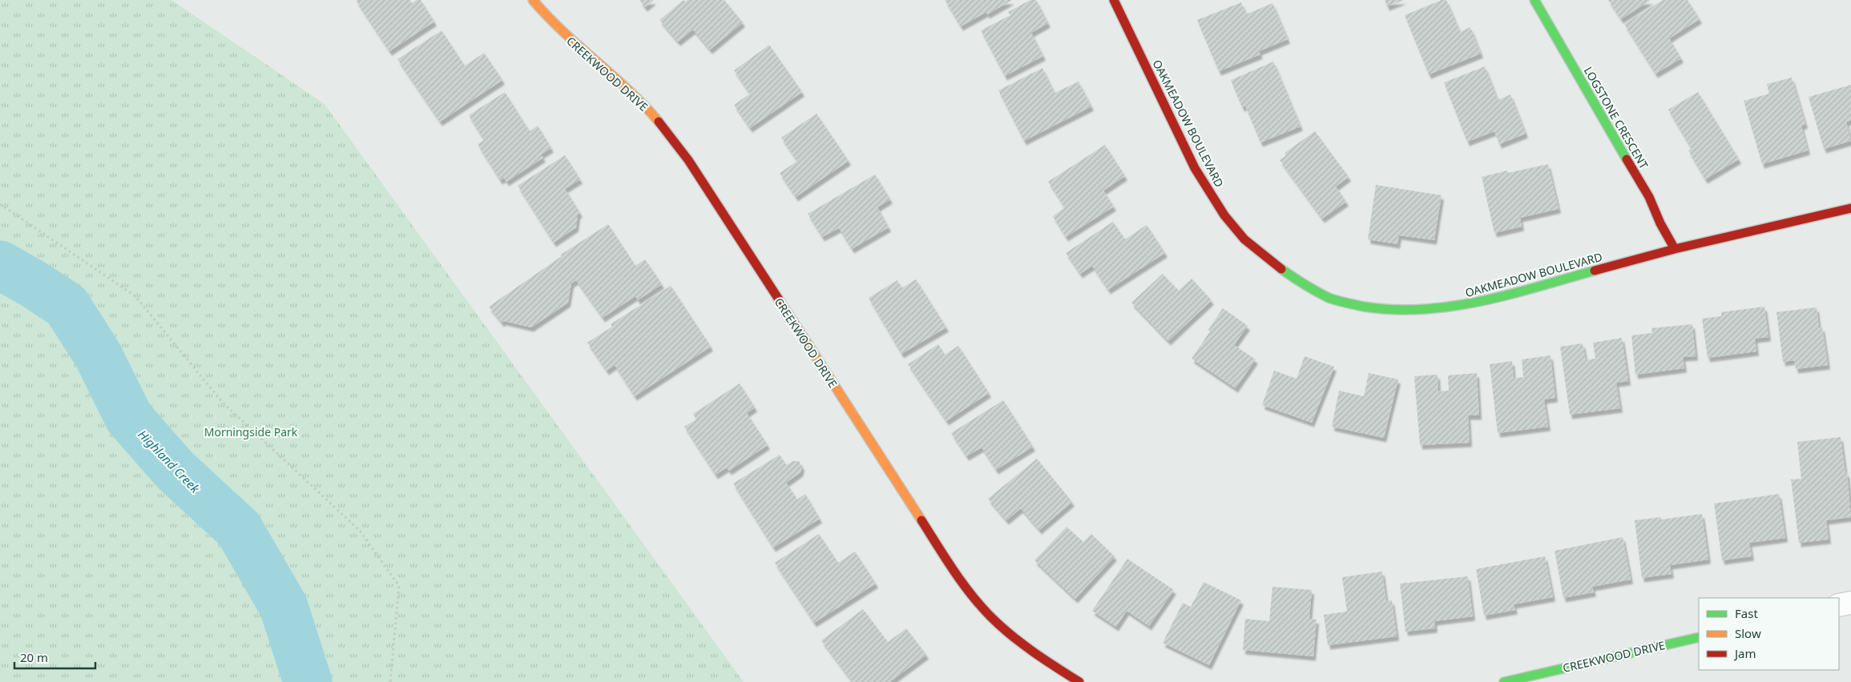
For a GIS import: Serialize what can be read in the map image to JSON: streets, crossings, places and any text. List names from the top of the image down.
{
  "streets": {
    "street": ["CREEKWOOD DRIVE", "LOGSTONE CRESCENT", "OAKMEADOW BOULEVARD"]
  },
  "crossings": [
    ["LOGSTONE CRESCENT", "OAKMEADOW BOULEVARD"]
  ],
  "water": ["Highland Creek"],
  "parks": ["Morningside Park"],
  "legend": ["Fast", "Slow", "Jam"],
  "scale_bar": "20 m"
}
